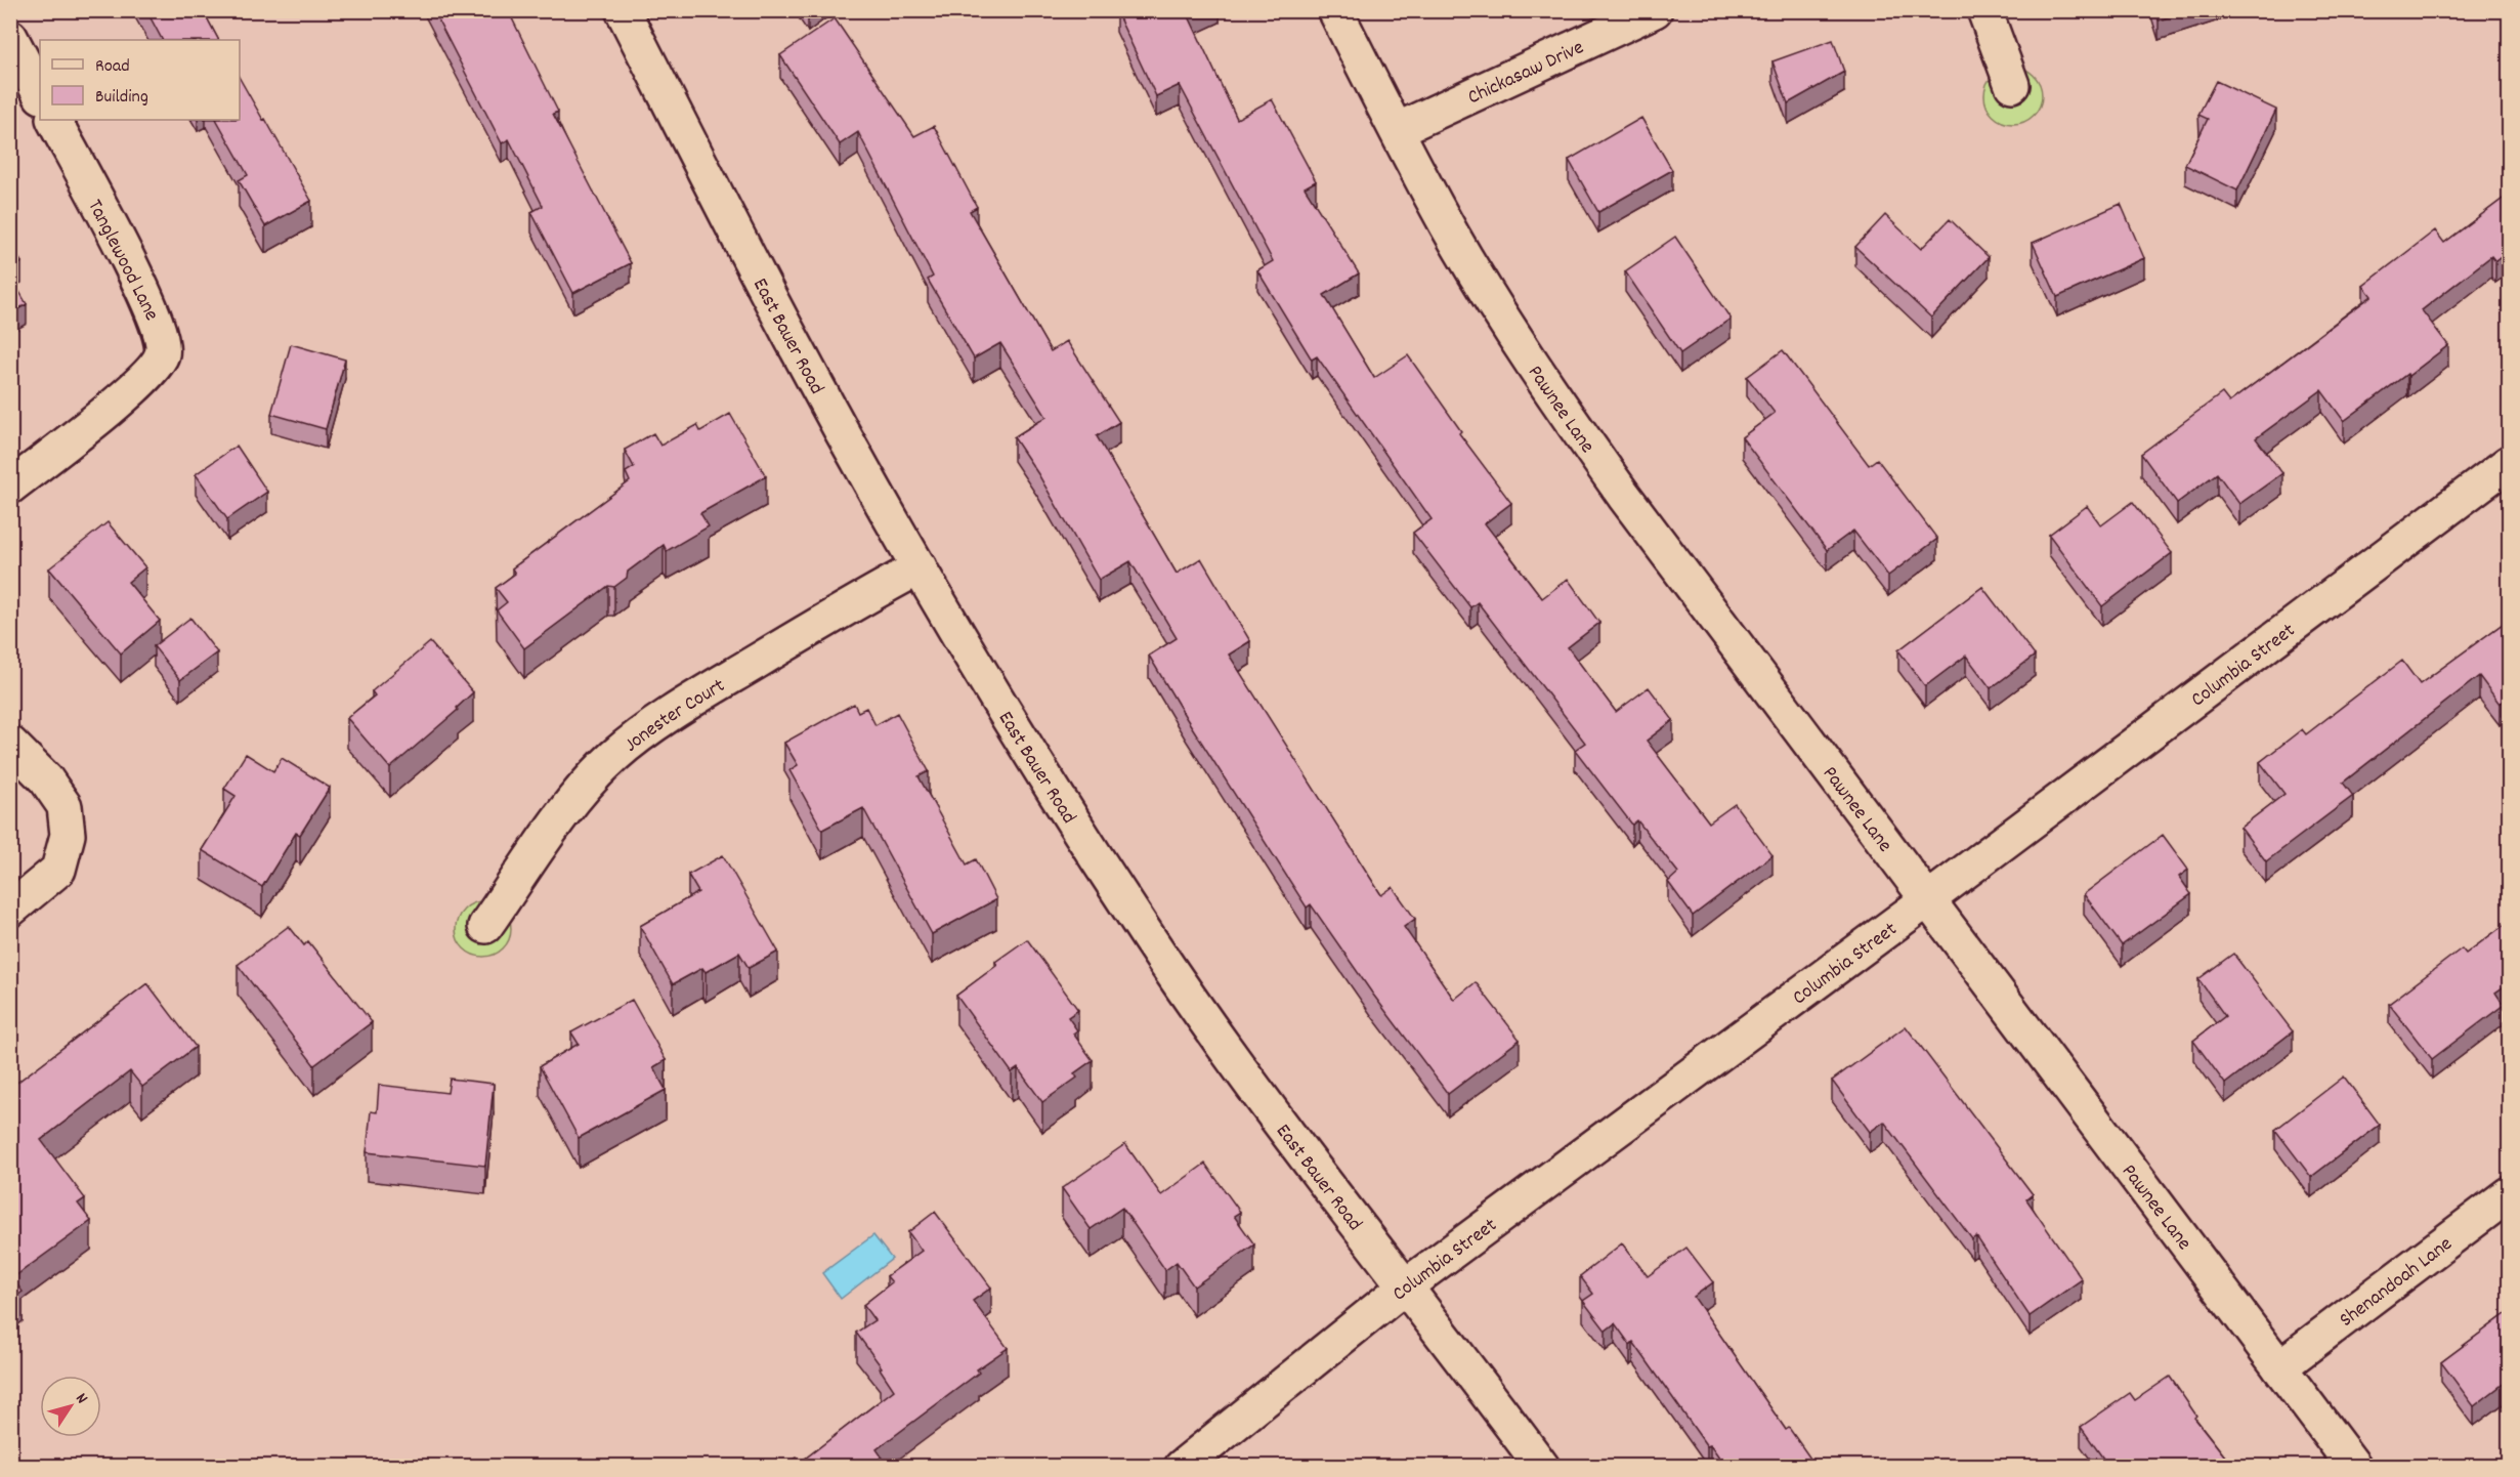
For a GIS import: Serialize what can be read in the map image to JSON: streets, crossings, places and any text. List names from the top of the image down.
{
  "streets": {
    "street": [
      "Chickasaw Drive",
      "Tanglewood Lane",
      "East Bauer Road",
      "Pawnee Lane",
      "Columbia Street",
      "Jonester Court",
      "Shenandoah Lane"
    ]
  },
  "crossings": [
    ["Chickasaw Drive", "Pawnee Lane"],
    ["East Bauer Road", "Columbia Street"],
    ["East Bauer Road", "Jonester Court"],
    ["Pawnee Lane", "Columbia Street"],
    ["Pawnee Lane", "Shenandoah Lane"]
  ],
  "legend": ["Road", "Building"],
  "north": "top right"
}
